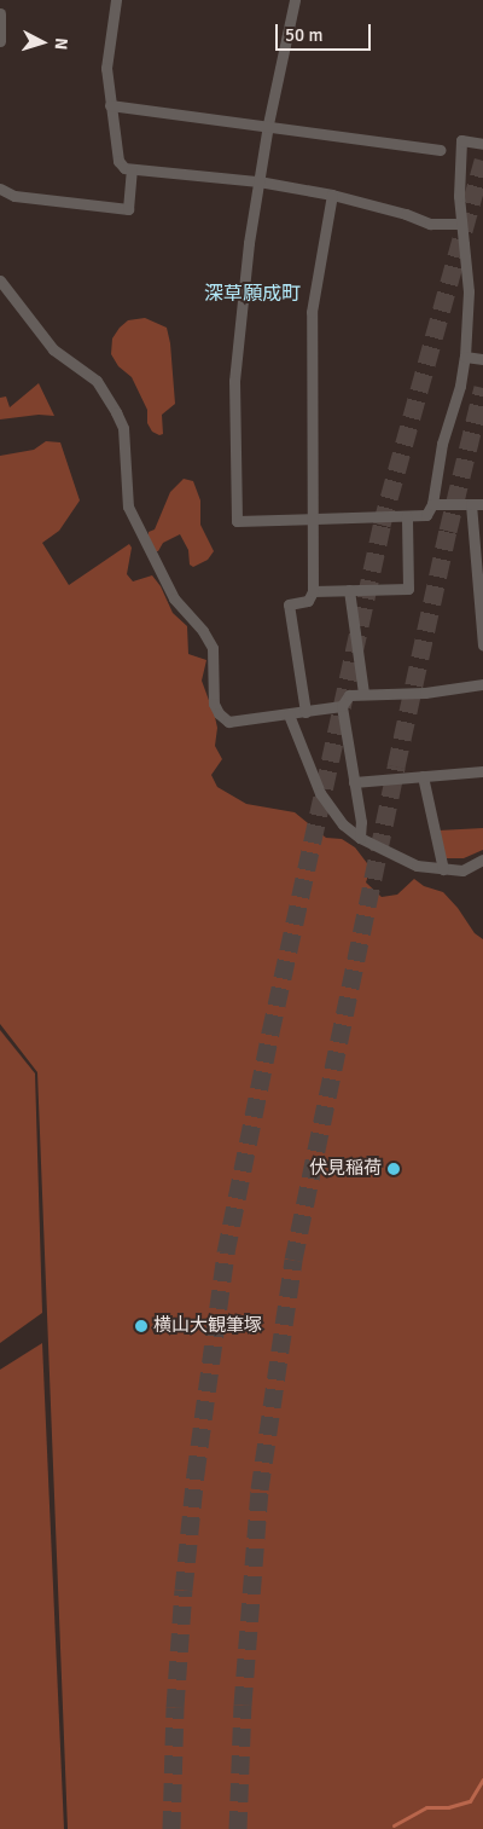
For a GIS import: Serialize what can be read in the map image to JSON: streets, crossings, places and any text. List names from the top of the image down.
{
  "districts": ["深草願成町"],
  "places": ["伏見稲荷", "横山大観筆塚"],
  "scale_bar": "50 m",
  "north": "right"
}
